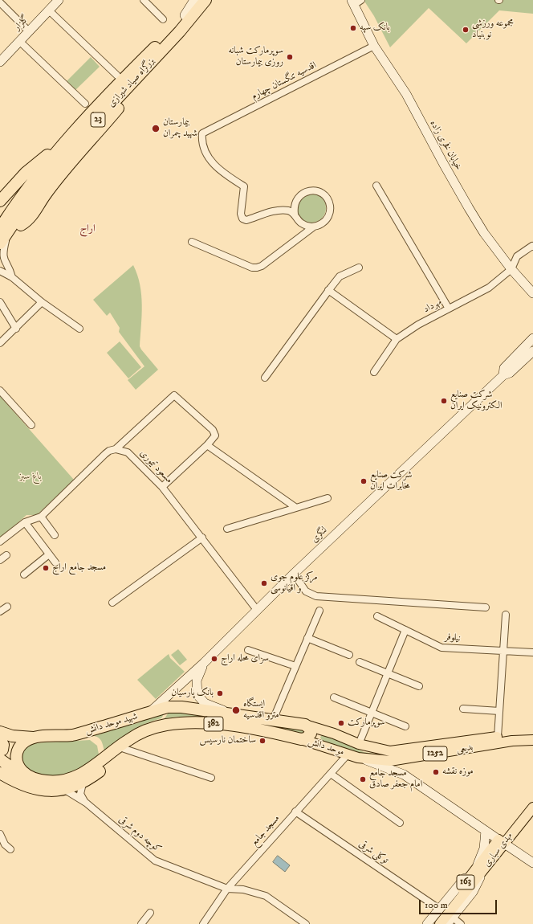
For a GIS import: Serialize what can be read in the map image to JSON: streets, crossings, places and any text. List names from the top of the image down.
{
  "streets": {
    "highway": [
      "بزرگراه صیاد شیرازی",
      "23",
      "شهید موحد دانش",
      "382",
      "موحد دانش"
    ],
    "main road": [
      "گلزار",
      "خیابان فخری زاده",
      "لنگری",
      "بدیعی",
      "1252",
      "مهدی سباری",
      "163"
    ],
    "street": [
      "اقدسیه تنگستان چهارم",
      "مهرداد",
      "مسعود تیموری",
      "نیلوفر",
      "مسجد جامع",
      "کوچه دوم شرقی",
      "توکلی شرقی"
    ]
  },
  "crossings": [
    ["اقدسیه تنگستان چهارم", "خیابان فخری زاده"],
    ["خیابان فخری زاده", "مهرداد"],
    ["مسعود تیموری", "لنگری"],
    ["لنگری", "شهید موحد دانش"],
    ["لنگری", "موحد دانش"],
    ["شهید موحد دانش", "موحد دانش"],
    ["382", "موحد دانش"],
    ["382", "مهدی سباری"],
    ["موحد دانش", "بدیعی"],
    ["موحد دانش", "مسجد جامع"],
    ["موحد دانش", "مهدی سباری"],
    ["مسجد جامع", "کوچه دوم شرقی"],
    ["مسجد جامع", "توکلی شرقی"]
  ],
  "districts": ["اراج"],
  "parks": ["باغ سبز"],
  "places": [
    "بانک سپه",
    "مجموعه ورزشی نوبنیاد",
    "سوپرمارکت شبانه روزی بیمارستان",
    "بیمارستان شهید چمران",
    "شرکت صنایع الکترونیک ایران",
    "شرکت صنایع مخابرات ایران",
    "مسجد جامع اراج",
    "مرکز علوم جوی و اقیانوسی",
    "سرای محله اراج",
    "بانک پارسیان",
    "ایستگاه مترو اقدسیه",
    "سوپرمارکت",
    "ساختمان نارسیس",
    "موزه نقشه",
    "مسجد جامع امام جعفر صادق"
  ],
  "scale_bar": "100 m"
}
